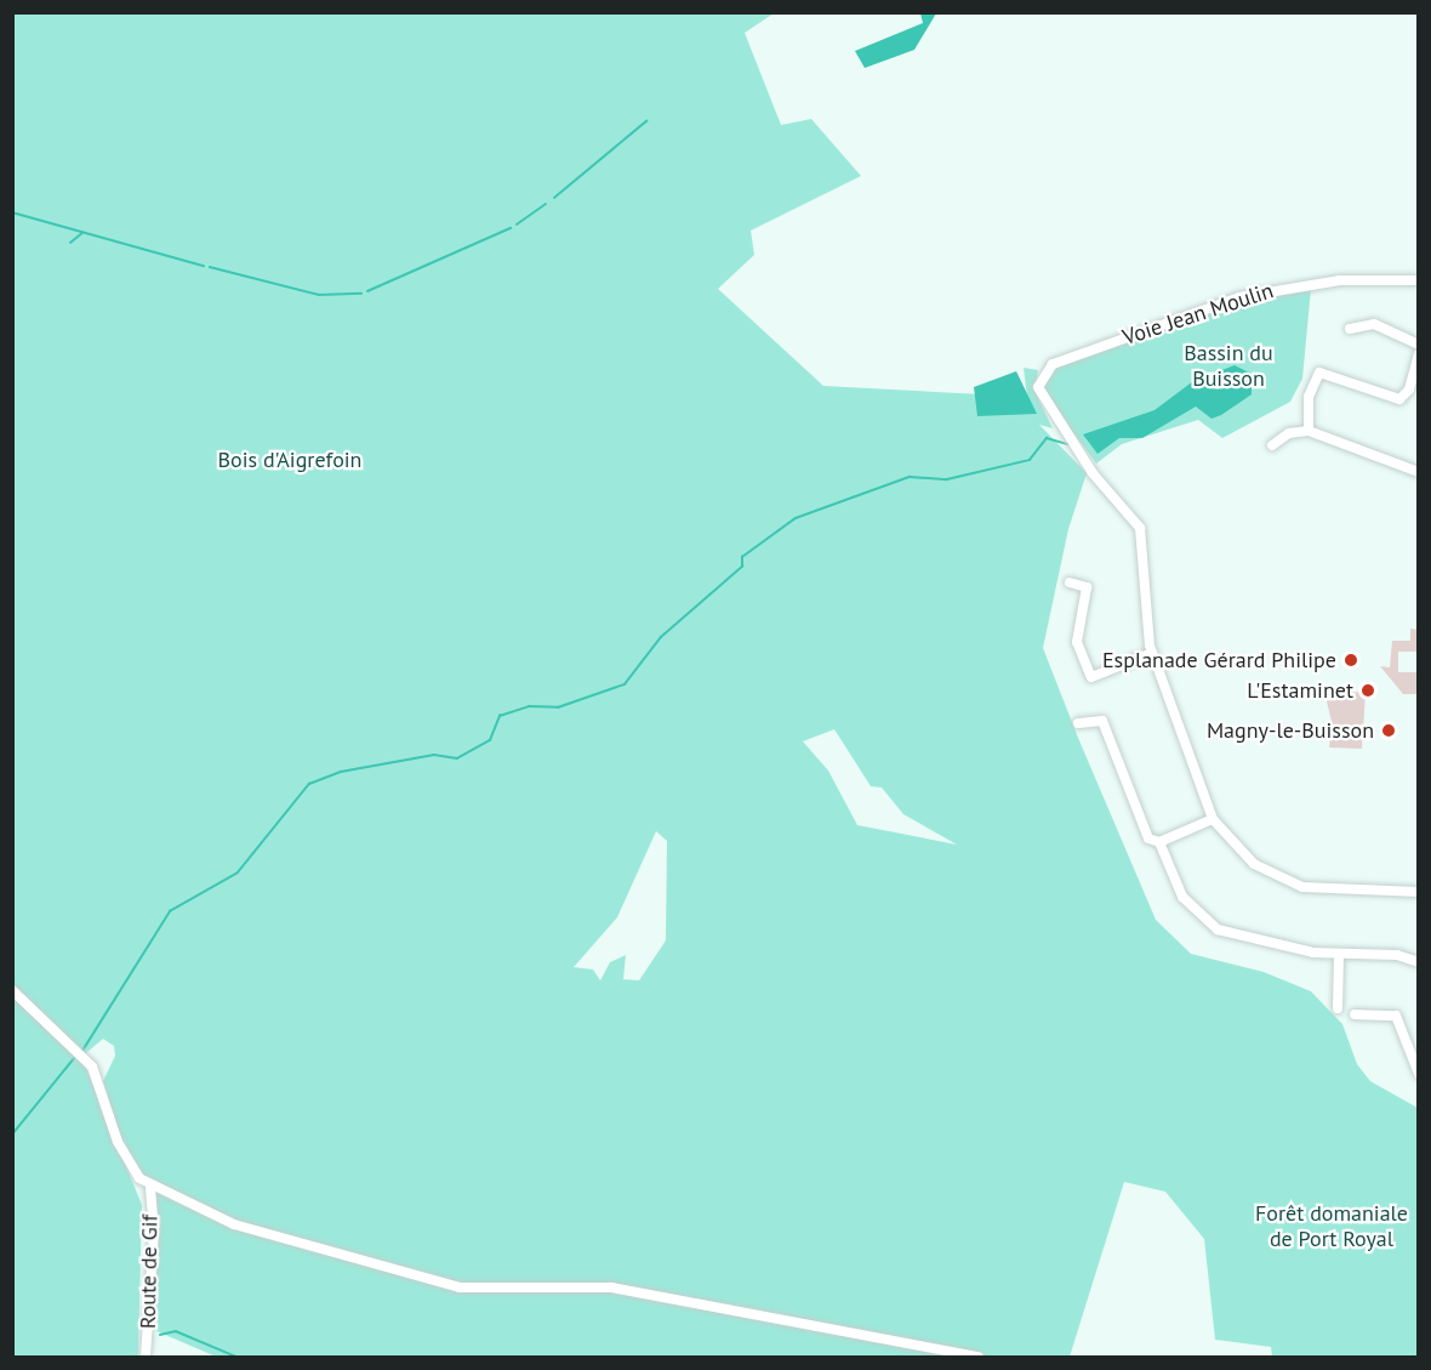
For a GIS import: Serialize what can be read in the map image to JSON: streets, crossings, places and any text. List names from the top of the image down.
{
  "streets": {
    "street": ["Voie Jean Moulin", "Route de Gif"]
  },
  "parks": ["Bassin du Buisson", "Bois d'Aigrefoin", "Forêt domaniale de Port Royal"],
  "places": ["Esplanade Gérard Philipe", "L'Estaminet", "Magny-le-Buisson"]
}
